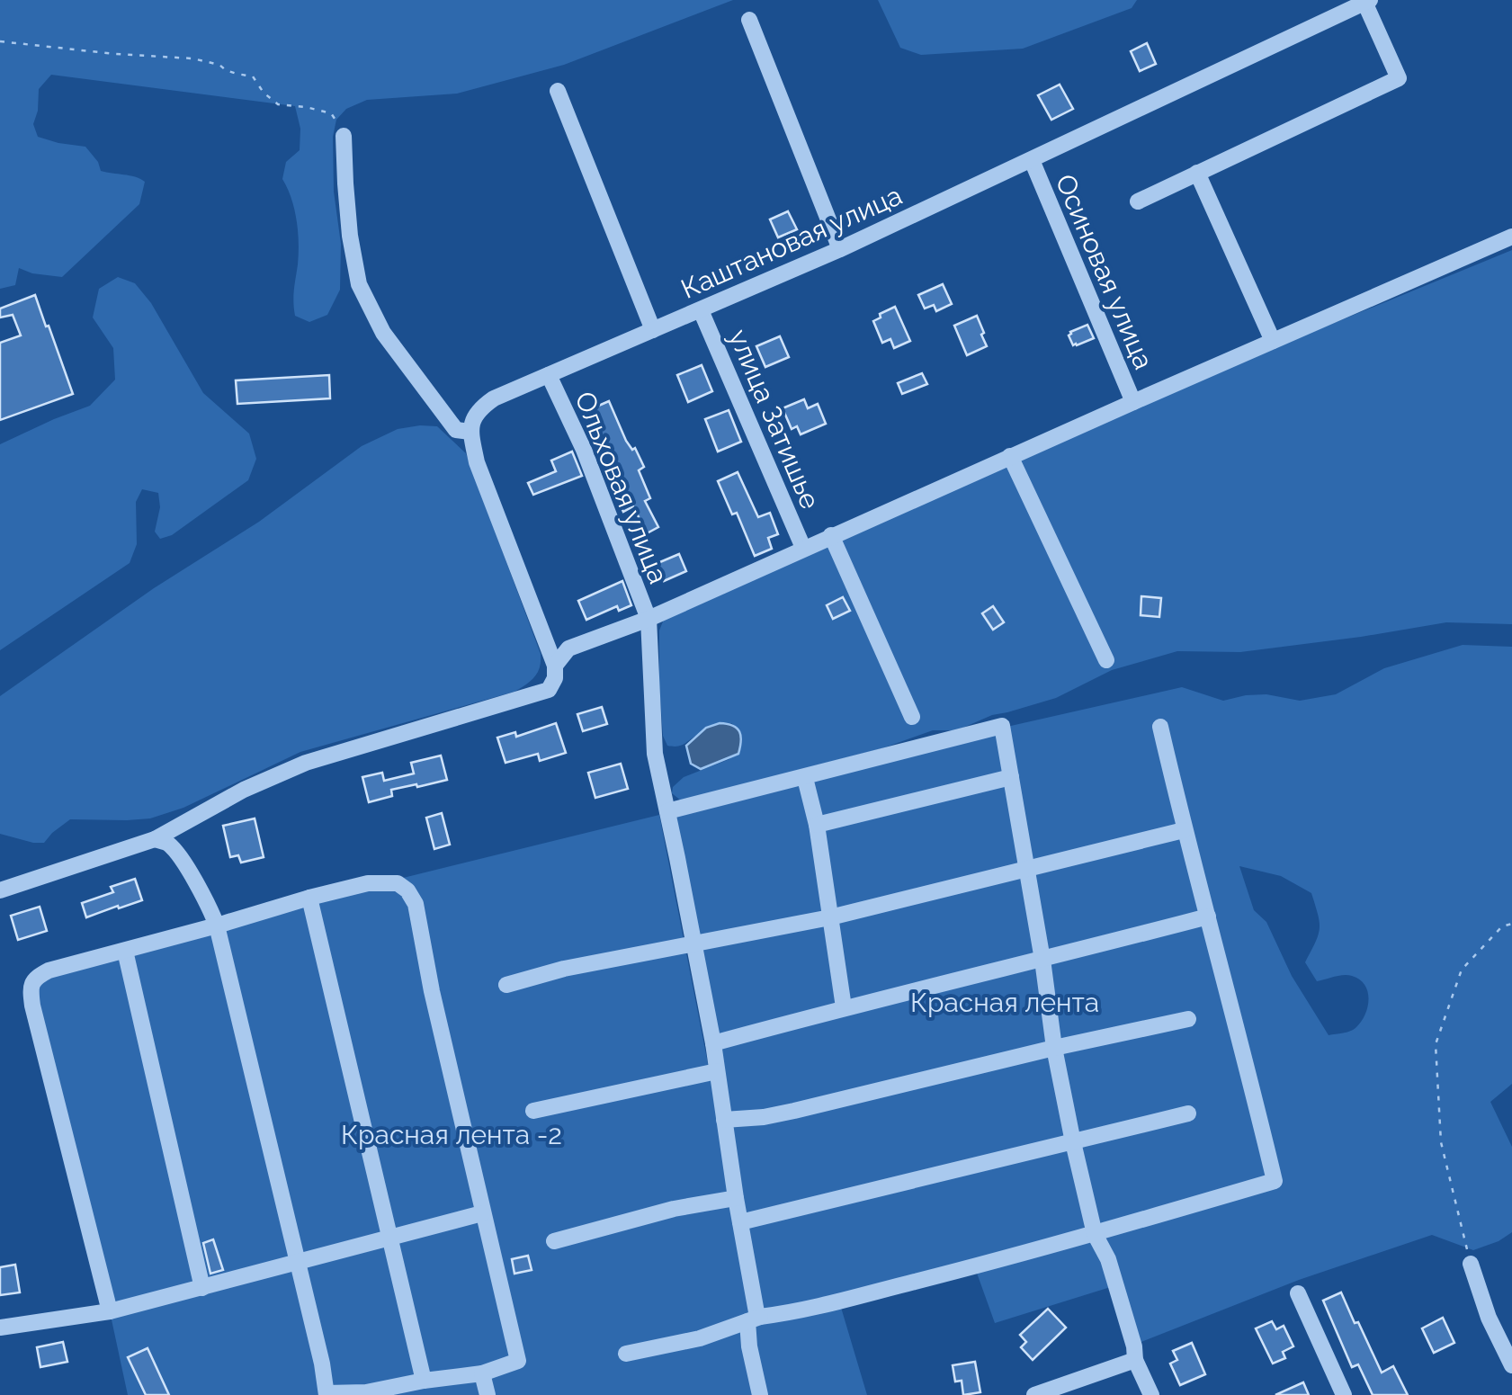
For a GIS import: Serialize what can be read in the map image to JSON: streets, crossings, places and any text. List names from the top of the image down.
{
  "streets": {
    "street": [
      "Каштановая улица",
      "Осиновая улица",
      "улица Затишье",
      "Ольховая улица"
    ]
  },
  "crossings": [
    ["Каштановая улица", "Осиновая улица"],
    ["Каштановая улица", "улица Затишье"],
    ["Каштановая улица", "Ольховая улица"]
  ],
  "parks": ["Красная лента", "Красная лента -2"]
}
